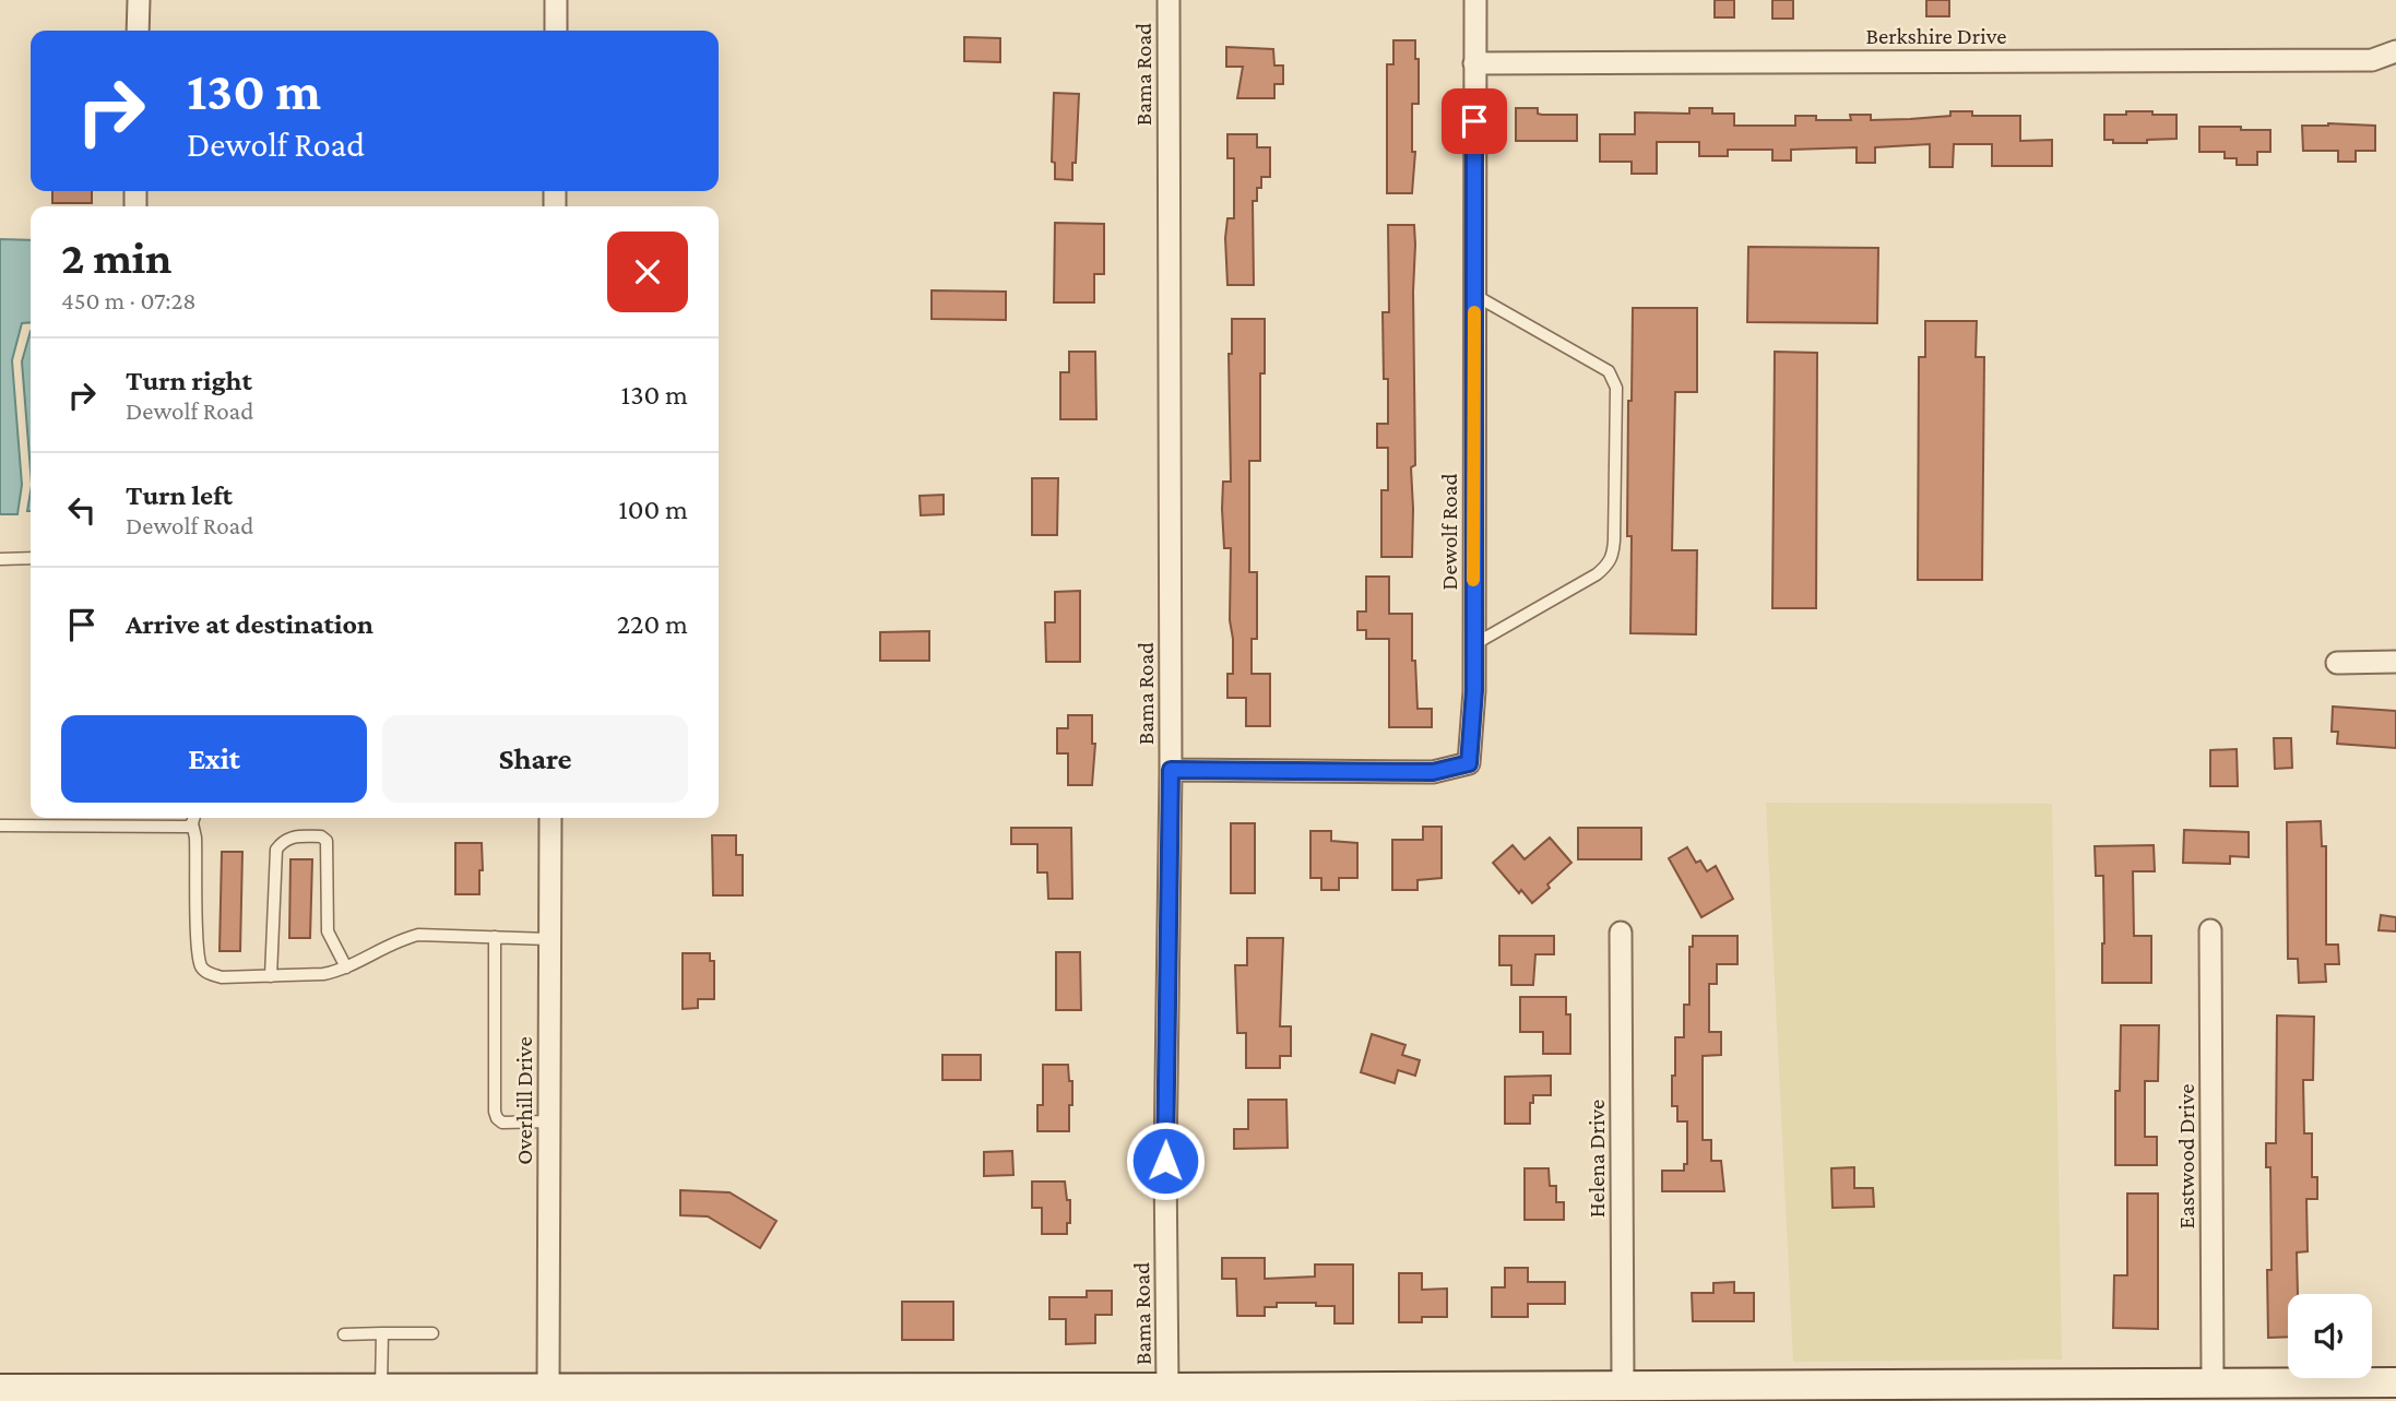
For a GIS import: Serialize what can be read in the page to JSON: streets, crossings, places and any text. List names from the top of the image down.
{
  "streets": {
    "street": [
      "Berkshire Drive",
      "Bama Road",
      "Dewolf Road",
      "Overhill Drive",
      "Eastwood Drive",
      "Helena Drive"
    ]
  },
  "crossings": [
    ["Berkshire Drive", "Dewolf Road"],
    ["Bama Road", "Dewolf Road"]
  ],
  "page": {
    "turn": ["130 m", "Dewolf Road"],
    "heading": ["2 min", "450 m · 07:28"],
    "list": [
      {
        "name": "Turn right",
        "note": "Dewolf Road",
        "value": "130 m"
      },
      {
        "name": "Turn left",
        "note": "Dewolf Road",
        "value": "100 m"
      },
      {
        "name": "Arrive at destination",
        "value": "220 m"
      }
    ],
    "buttons": ["Exit", "Share"]
  }
}
